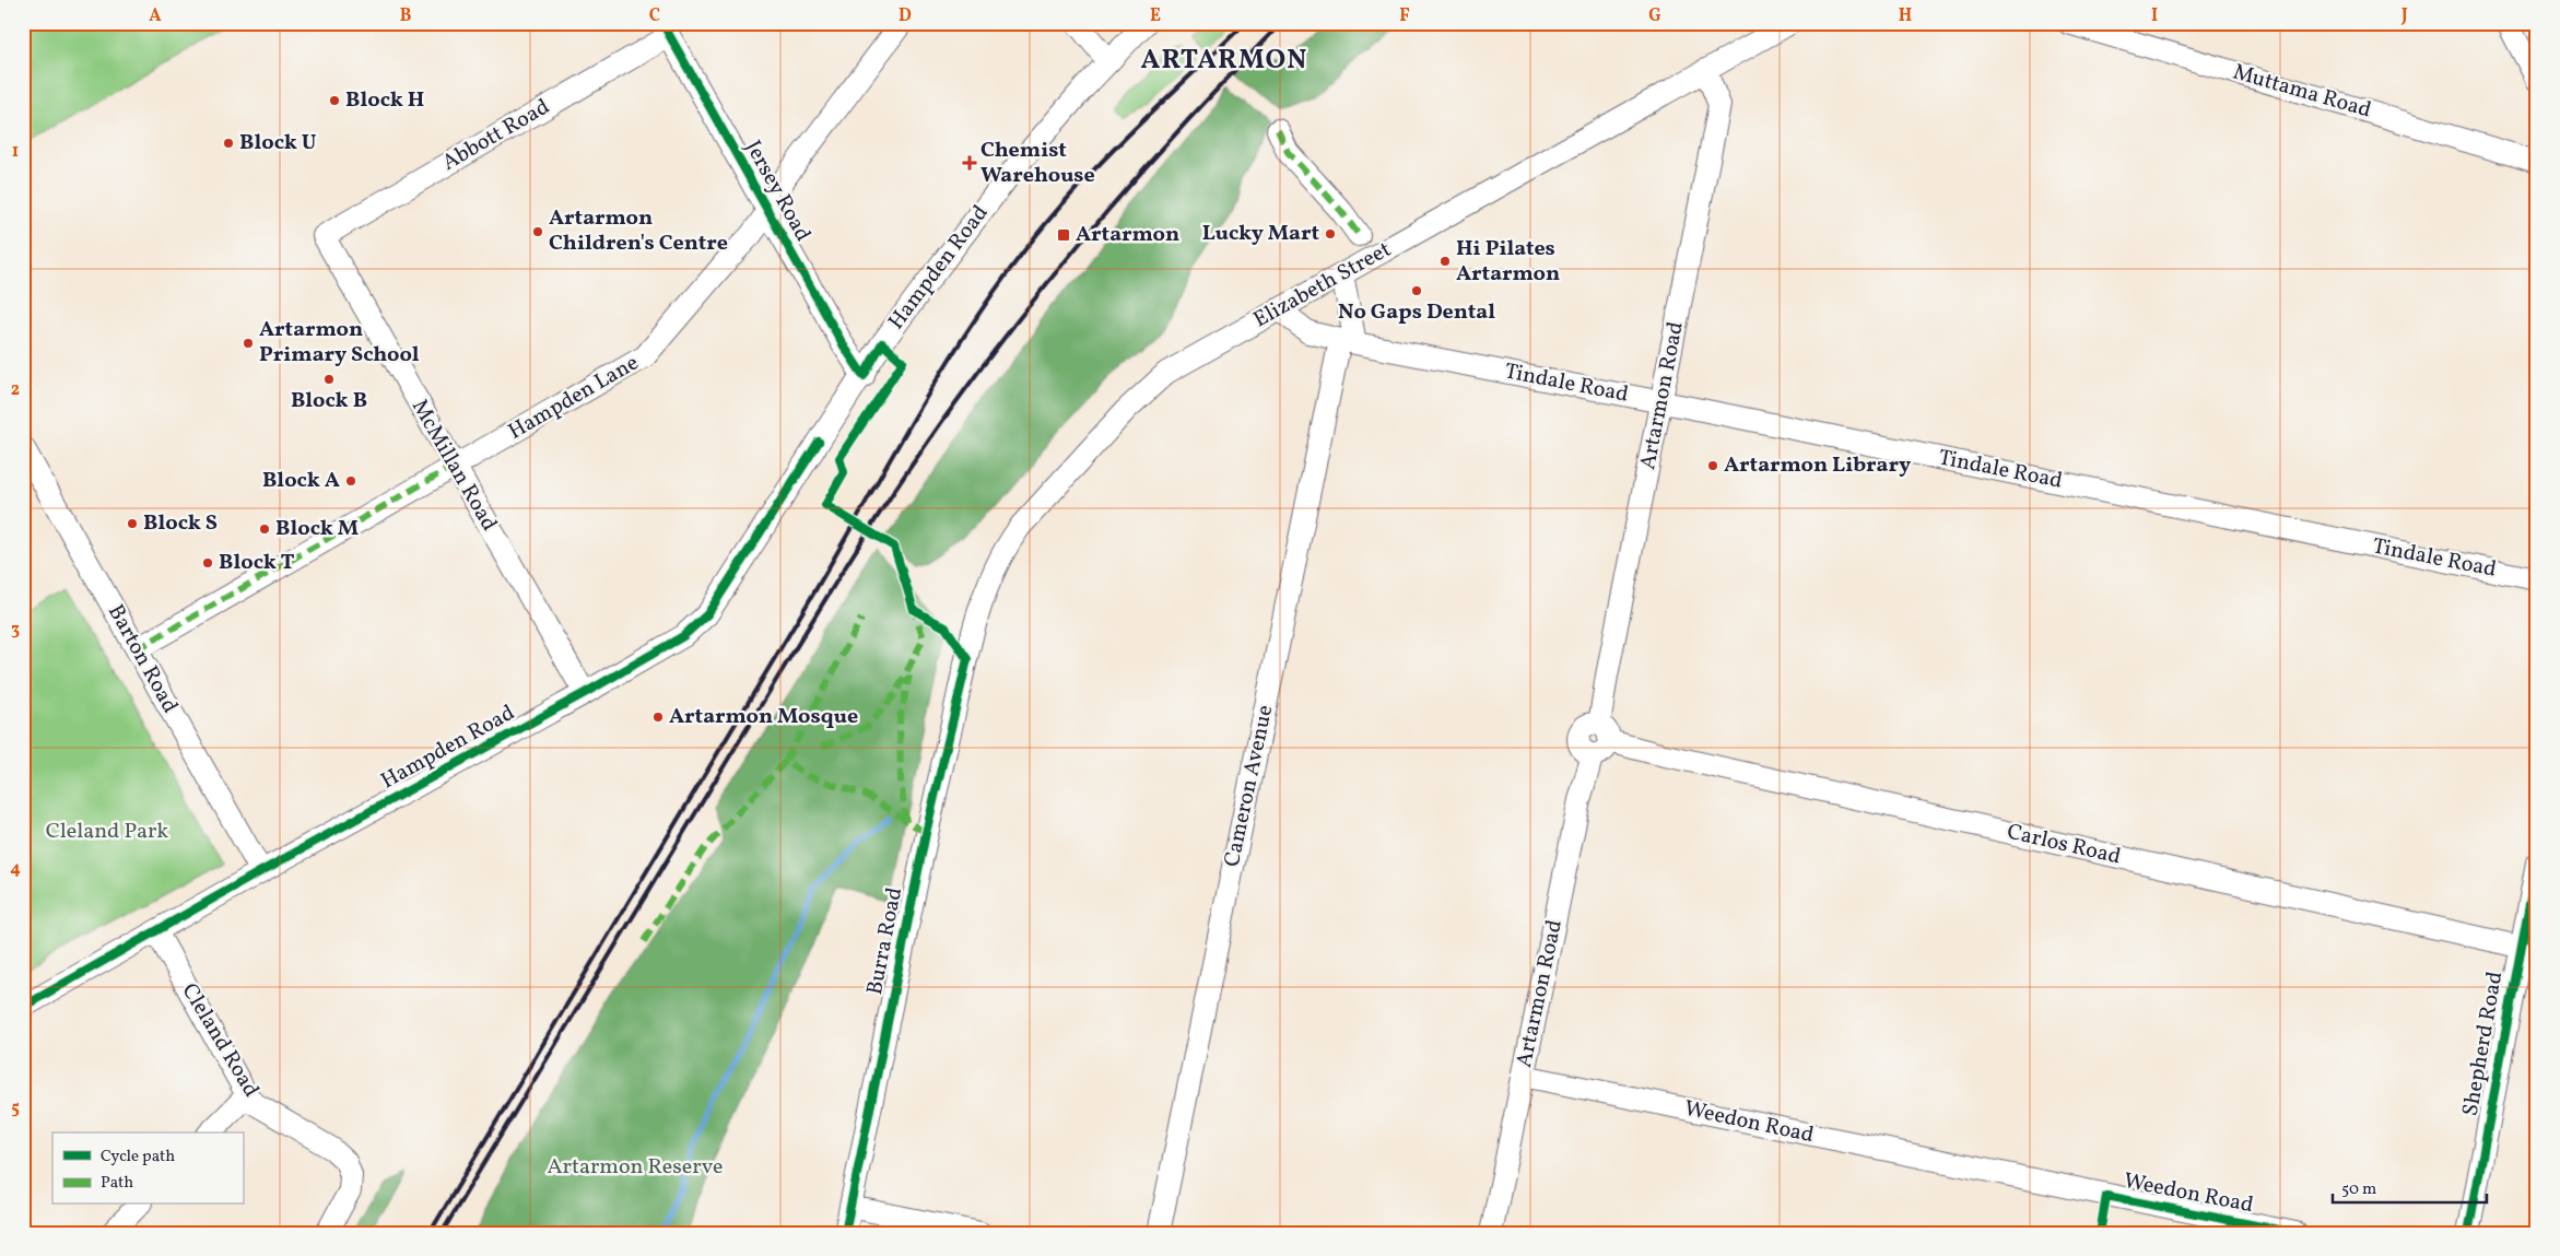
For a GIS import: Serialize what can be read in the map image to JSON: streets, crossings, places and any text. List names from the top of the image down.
{
  "streets": {
    "street": [
      "Muttama Road",
      "Abbott Road",
      "Jersey Road",
      "Hampden Road",
      "Elizabeth Street",
      "Tindale Road",
      "Artarmon Road",
      "Hampden Lane",
      "McMillan Road",
      "Barton Road",
      "Cameron Avenue",
      "Carlos Road",
      "Burra Road",
      "Cleland Road",
      "Shepherd Road",
      "Weedon Road"
    ]
  },
  "crossings": [
    ["Abbott Road", "Jersey Road"],
    ["Abbott Road", "McMillan Road"],
    ["Jersey Road", "Hampden Road"],
    ["Jersey Road", "Hampden Lane"],
    ["Hampden Road", "McMillan Road"],
    ["Hampden Road", "Barton Road"],
    ["Hampden Road", "Cleland Road"],
    ["Elizabeth Street", "Tindale Road"],
    ["Elizabeth Street", "Artarmon Road"],
    ["Elizabeth Street", "Burra Road"],
    ["Tindale Road", "Artarmon Road"],
    ["Tindale Road", "Cameron Avenue"],
    ["Artarmon Road", "Carlos Road"],
    ["Artarmon Road", "Weedon Road"],
    ["Hampden Lane", "McMillan Road"],
    ["Hampden Lane", "Barton Road"],
    ["Carlos Road", "Shepherd Road"]
  ],
  "districts": ["ARTARMON"],
  "parks": ["Cleland Park", "Artarmon Reserve"],
  "places": {
    "other": [
      "Block H",
      "Block U",
      "Artarmon Children's Centre",
      "Lucky Mart",
      "Hi Pilates Artarmon",
      "No Gaps Dental",
      "Artarmon Primary School",
      "Block B",
      "Artarmon Library",
      "Block A",
      "Block S",
      "Block M",
      "Block T",
      "Artarmon Mosque"
    ],
    "health": ["Chemist Warehouse"],
    "transit": ["Artarmon"]
  },
  "legend": ["Cycle path", "Path"],
  "scale_bar": "50 m",
  "grid": {
    "columns": [
      "A",
      "B",
      "C",
      "D",
      "E",
      "F",
      "G",
      "H",
      "I",
      "J"
    ],
    "rows": [
      "1",
      "2",
      "3",
      "4",
      "5"
    ]
  }
}
